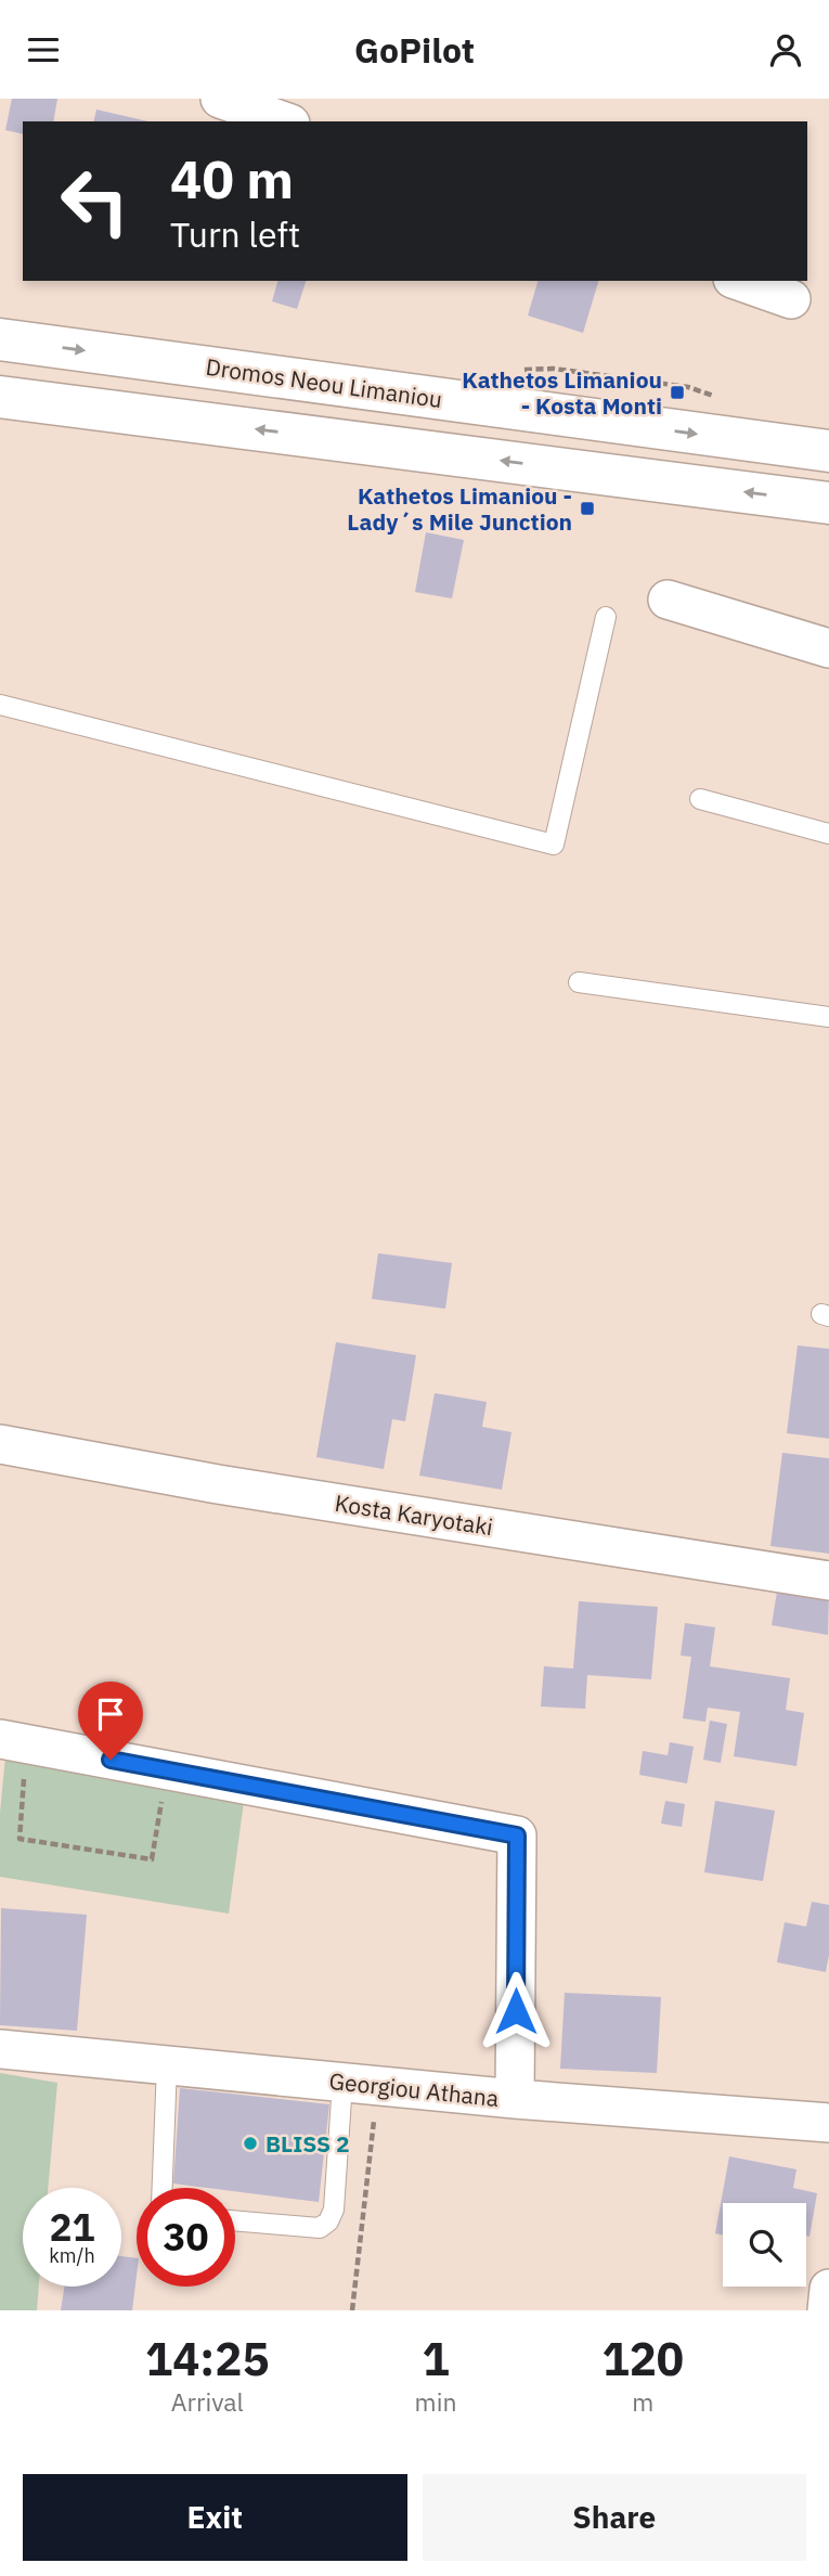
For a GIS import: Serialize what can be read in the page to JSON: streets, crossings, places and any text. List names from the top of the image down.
{
  "streets": {
    "main road": ["Dromos Neou Limaniou"],
    "street": ["Kosta Karyotaki", "Georgiou Athana"]
  },
  "places": {
    "transit": ["Kathetos Limaniou - Kosta Monti", "Kathetos Limaniou - Lady´s Mile Junction"],
    "other": ["BLISS 2"]
  },
  "page": {
    "header": "GoPilot",
    "turn": ["40 m", "Turn left"],
    "speed": "21 km/h",
    "limit": "30",
    "eta": [
      "14:25",
      "Arrival",
      "1",
      "min",
      "120",
      "m"
    ],
    "buttons": ["Exit", "Share"]
  }
}
